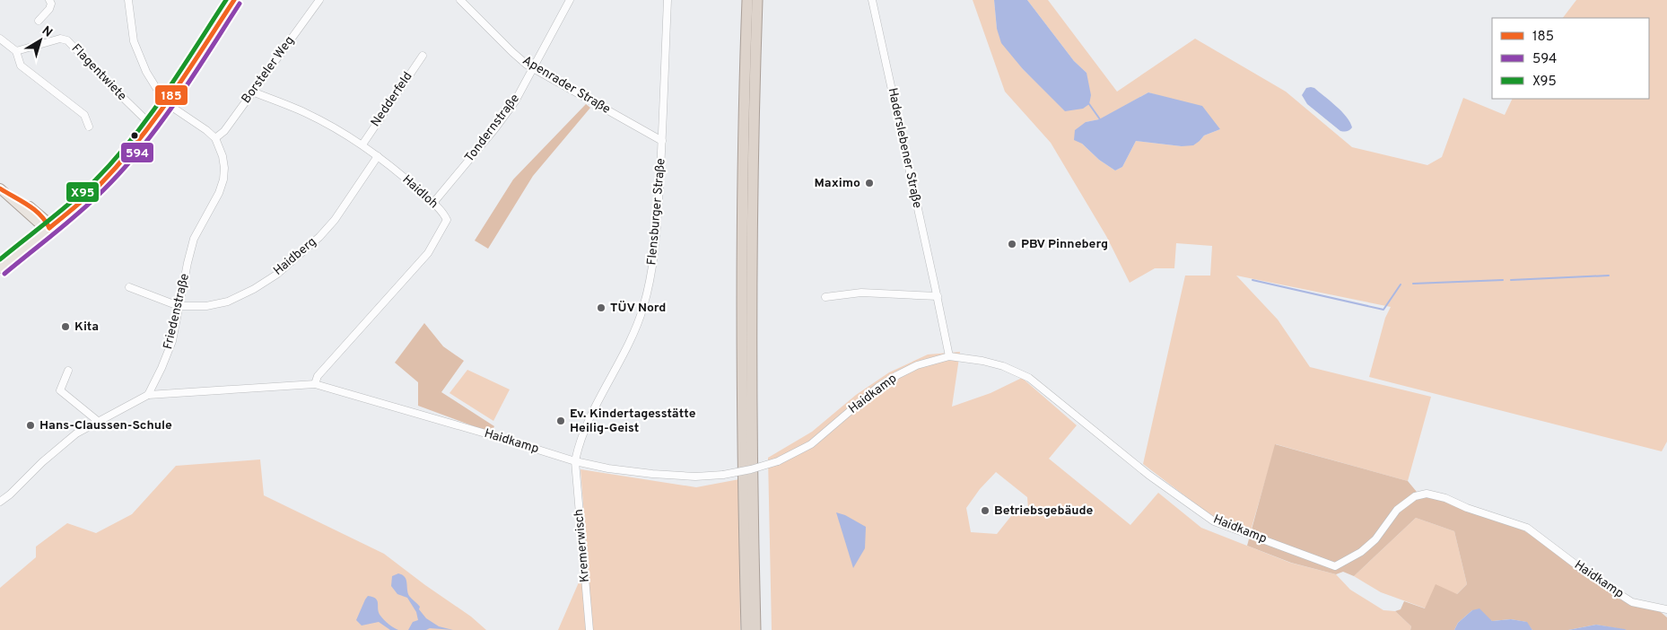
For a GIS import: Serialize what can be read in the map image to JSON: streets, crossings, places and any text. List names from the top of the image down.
{
  "streets": {
    "street": [
      "Borsteler Weg",
      "Flagentwiete",
      "Apenrader Straße",
      "Nedderfeld",
      "Tondernstraße",
      "Haderslebener Straße",
      "Haidloh",
      "Flensburger Straße",
      "Haidberg",
      "Friedenstraße",
      "Haidkamp",
      "Kremerwisch"
    ]
  },
  "crossings": [
    ["Borsteler Weg", "Haidloh"],
    ["Borsteler Weg", "Friedenstraße"],
    ["Apenrader Straße", "Tondernstraße"],
    ["Apenrader Straße", "Flensburger Straße"],
    ["Nedderfeld", "Haidloh"],
    ["Tondernstraße", "Haidloh"],
    ["Haderslebener Straße", "Haidkamp"],
    ["Haidloh", "Haidberg"],
    ["Haidloh", "Haidkamp"],
    ["Flensburger Straße", "Haidkamp"],
    ["Flensburger Straße", "Kremerwisch"],
    ["Haidberg", "Friedenstraße"],
    ["Friedenstraße", "Haidkamp"],
    ["Haidkamp", "Kremerwisch"]
  ],
  "places": [
    "Maximo",
    "PBV Pinneberg",
    "TÜV Nord",
    "Kita",
    "Ev. Kindertagesstätte Heilig-Geist",
    "Hans-Claussen-Schule",
    "Betriebsgebäude"
  ],
  "lines": ["transit line 185", "transit line X95", "transit line 594"],
  "legend": ["185", "594", "X95"],
  "north": "top right"
}
